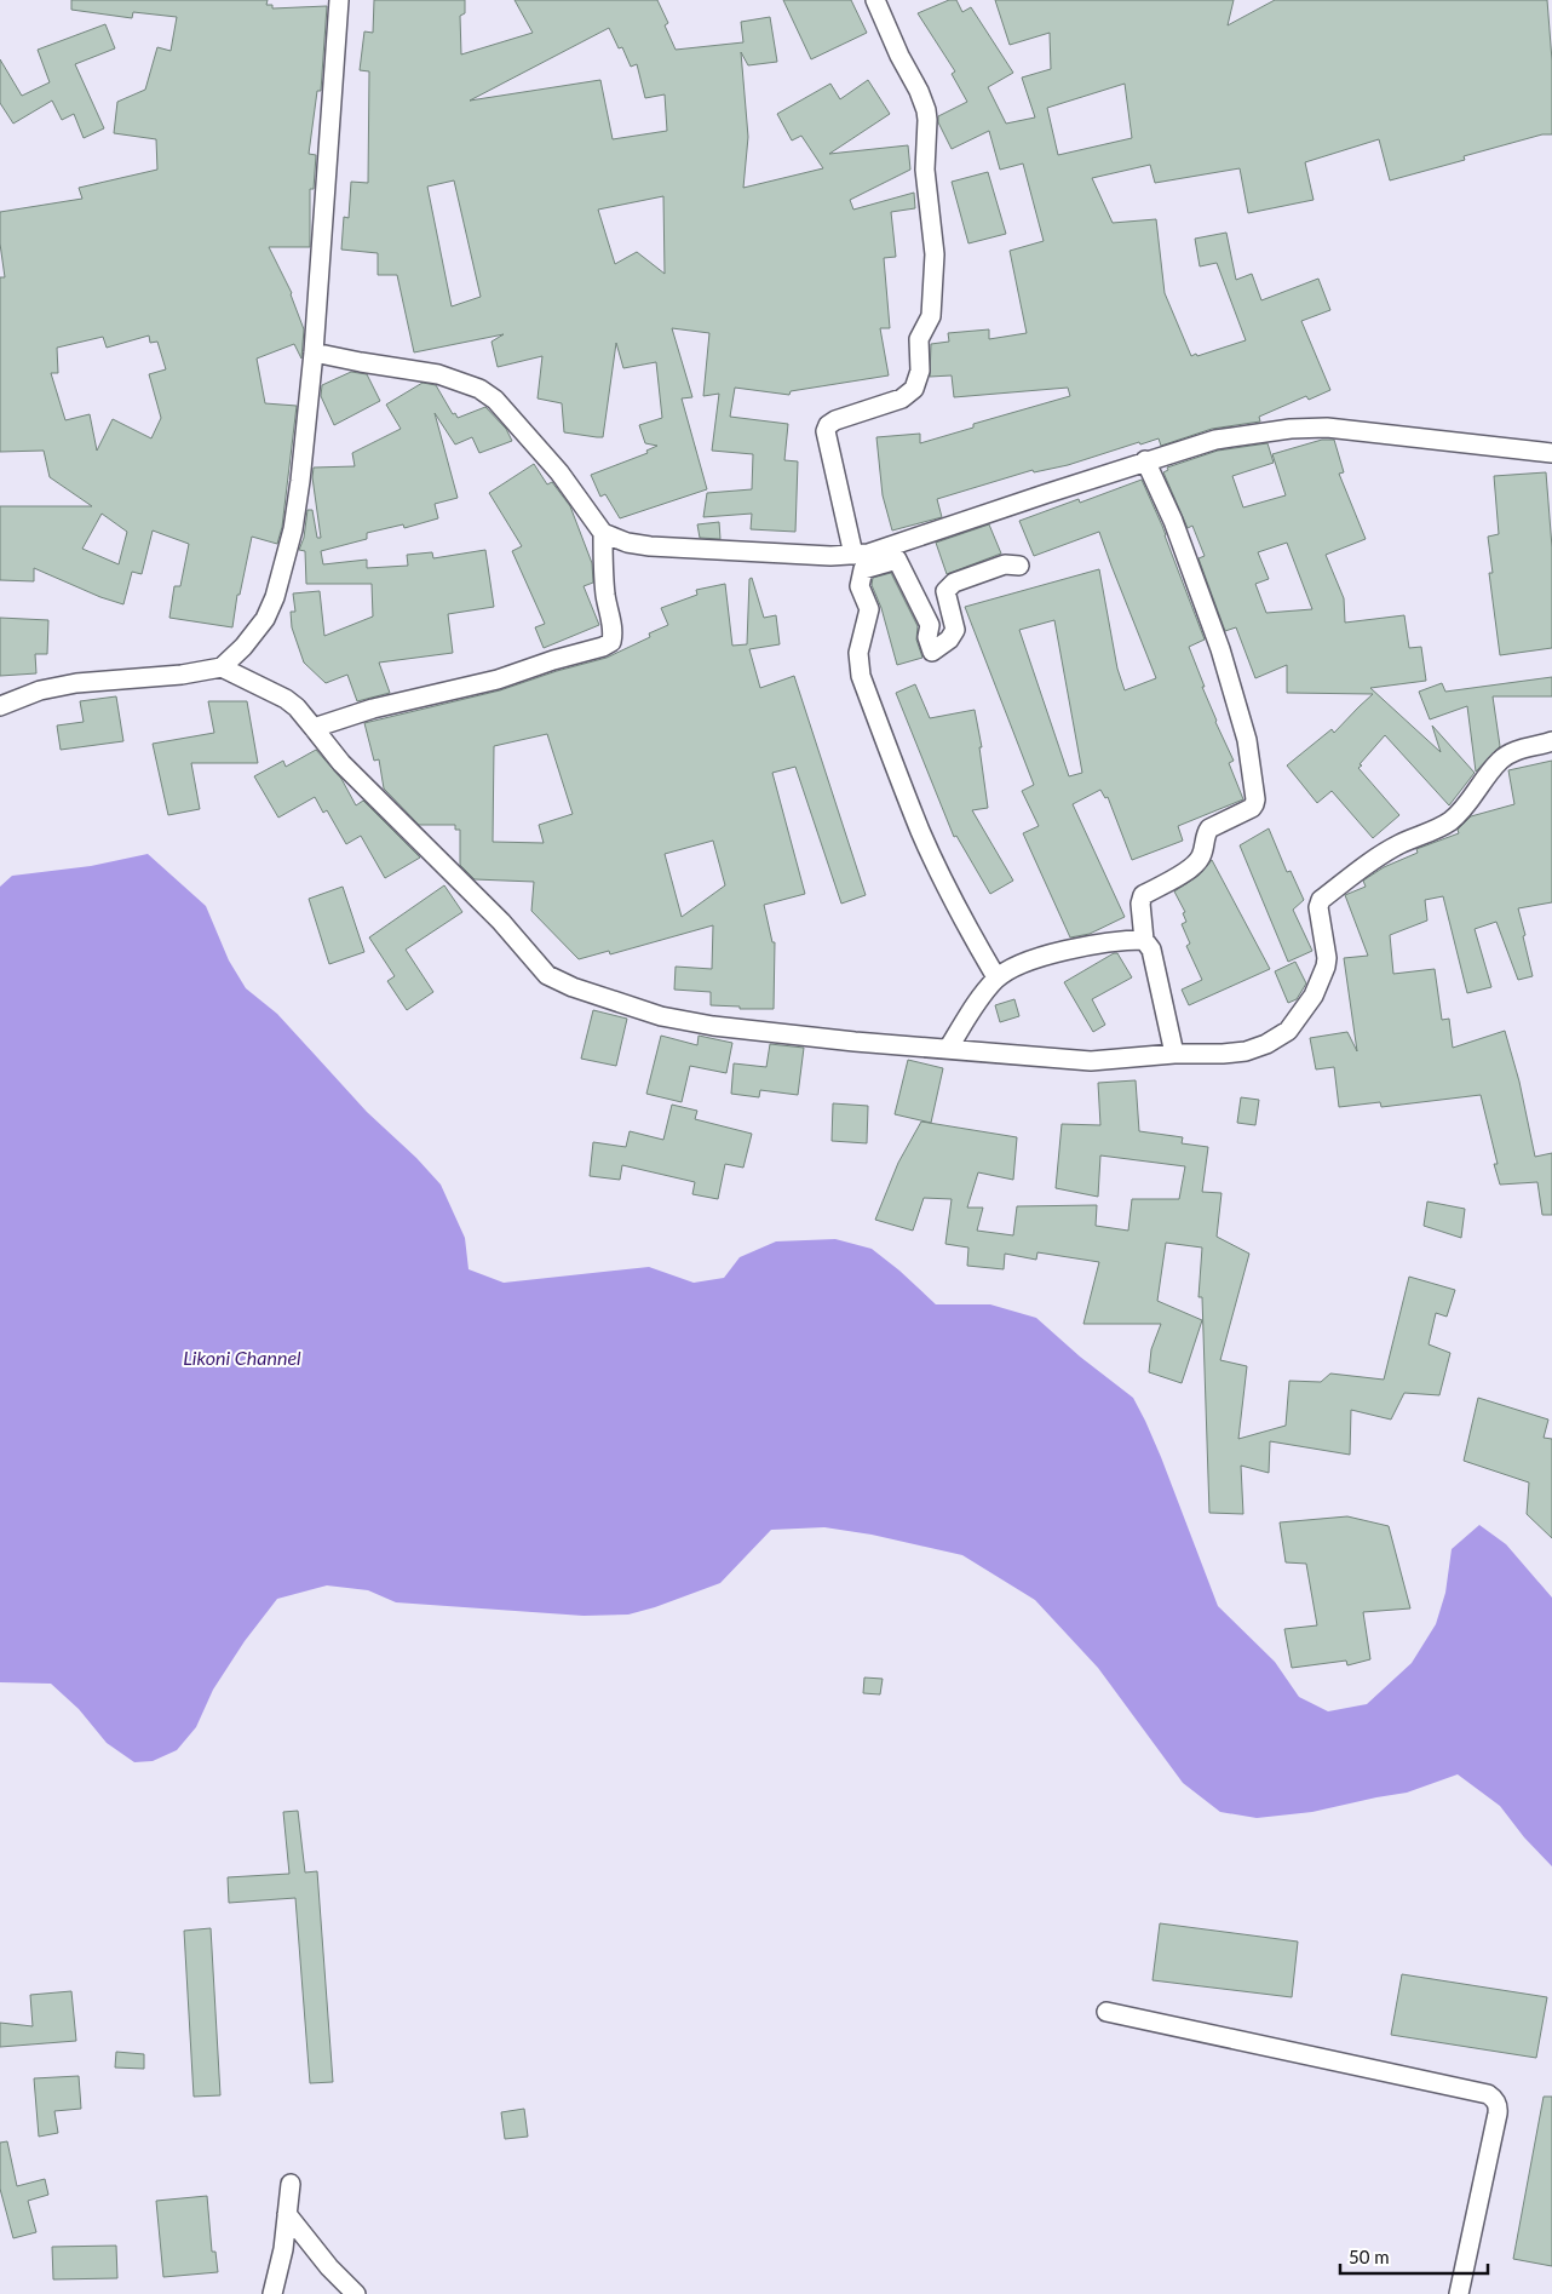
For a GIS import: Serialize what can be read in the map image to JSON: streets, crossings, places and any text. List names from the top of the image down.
{
  "water": ["Likoni Channel"],
  "scale_bar": "50 m"
}
